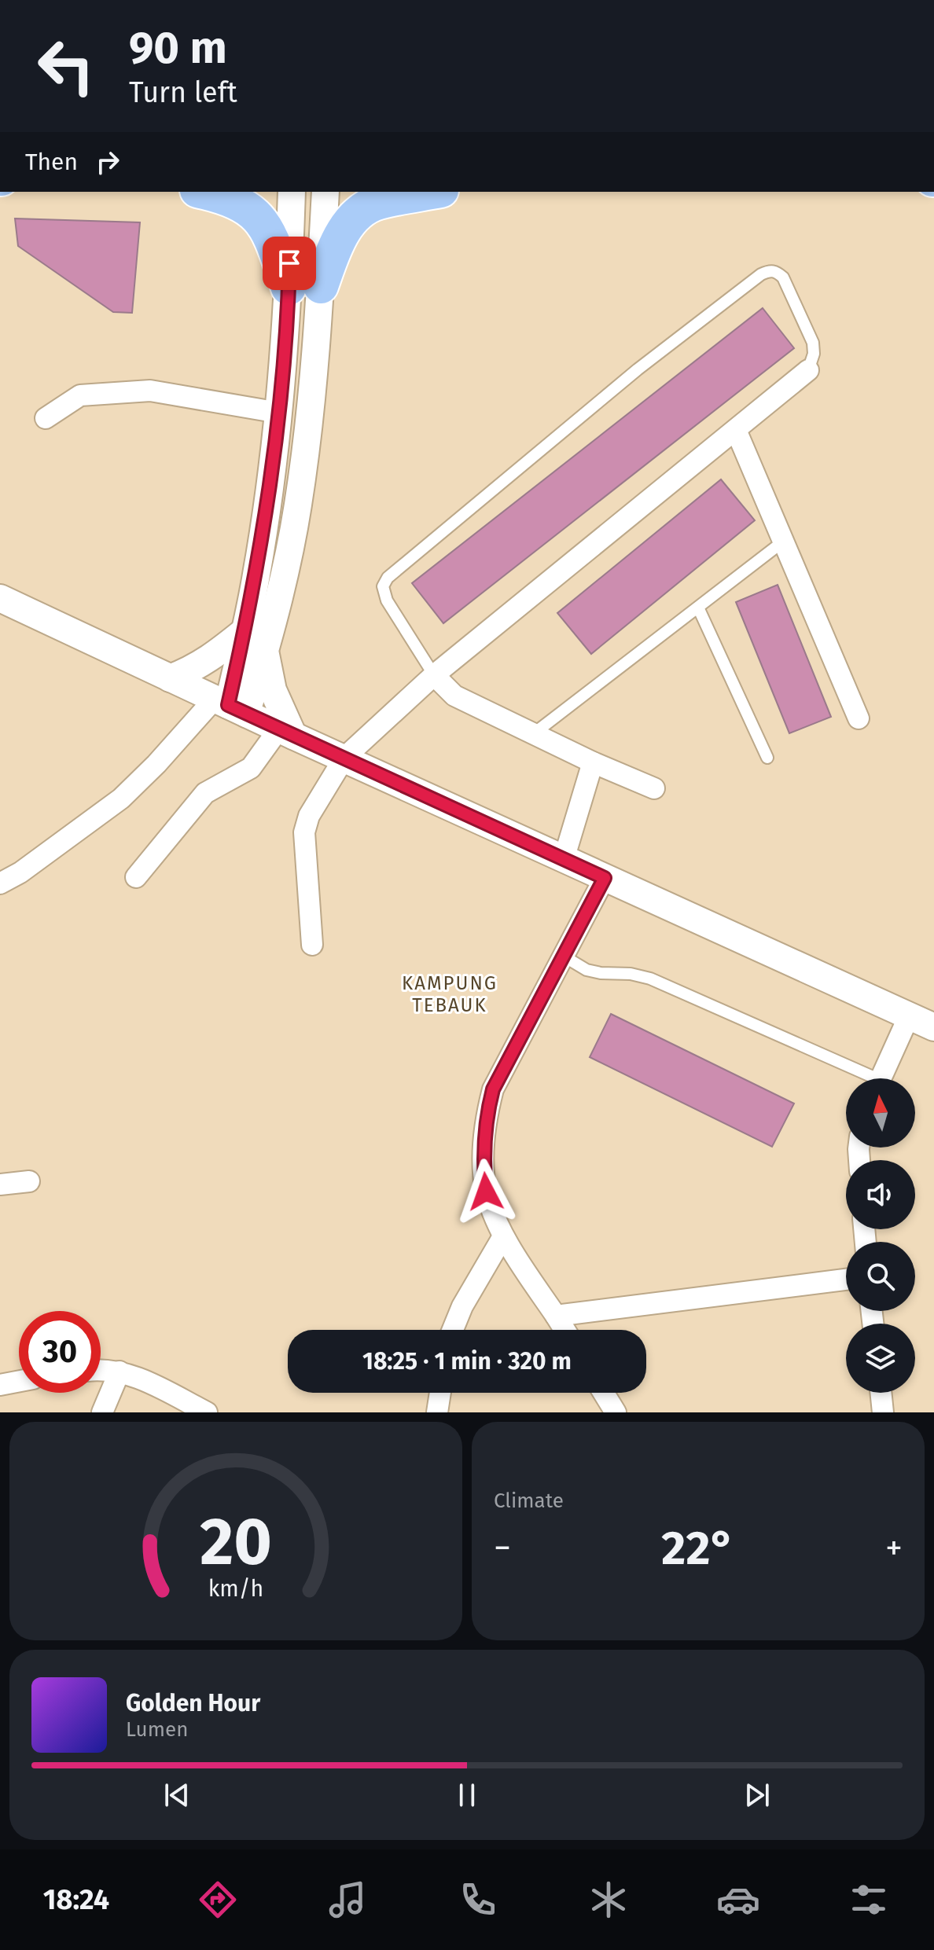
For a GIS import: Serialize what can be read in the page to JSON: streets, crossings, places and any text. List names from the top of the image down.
{
  "districts": ["KAMPUNG TEBAUK"],
  "north": "top",
  "page": {
    "turn": ["90 m", "Turn left"],
    "then": "Then",
    "limit": "30",
    "trip": "18:25 · 1 min · 320 m",
    "tile": "Climate",
    "heat": ["−", "22°", "+"],
    "song": ["Golden Hour", "Lumen"],
    "tabs": "18:24",
    "gauge": ["20", "km/h"]
  }
}
